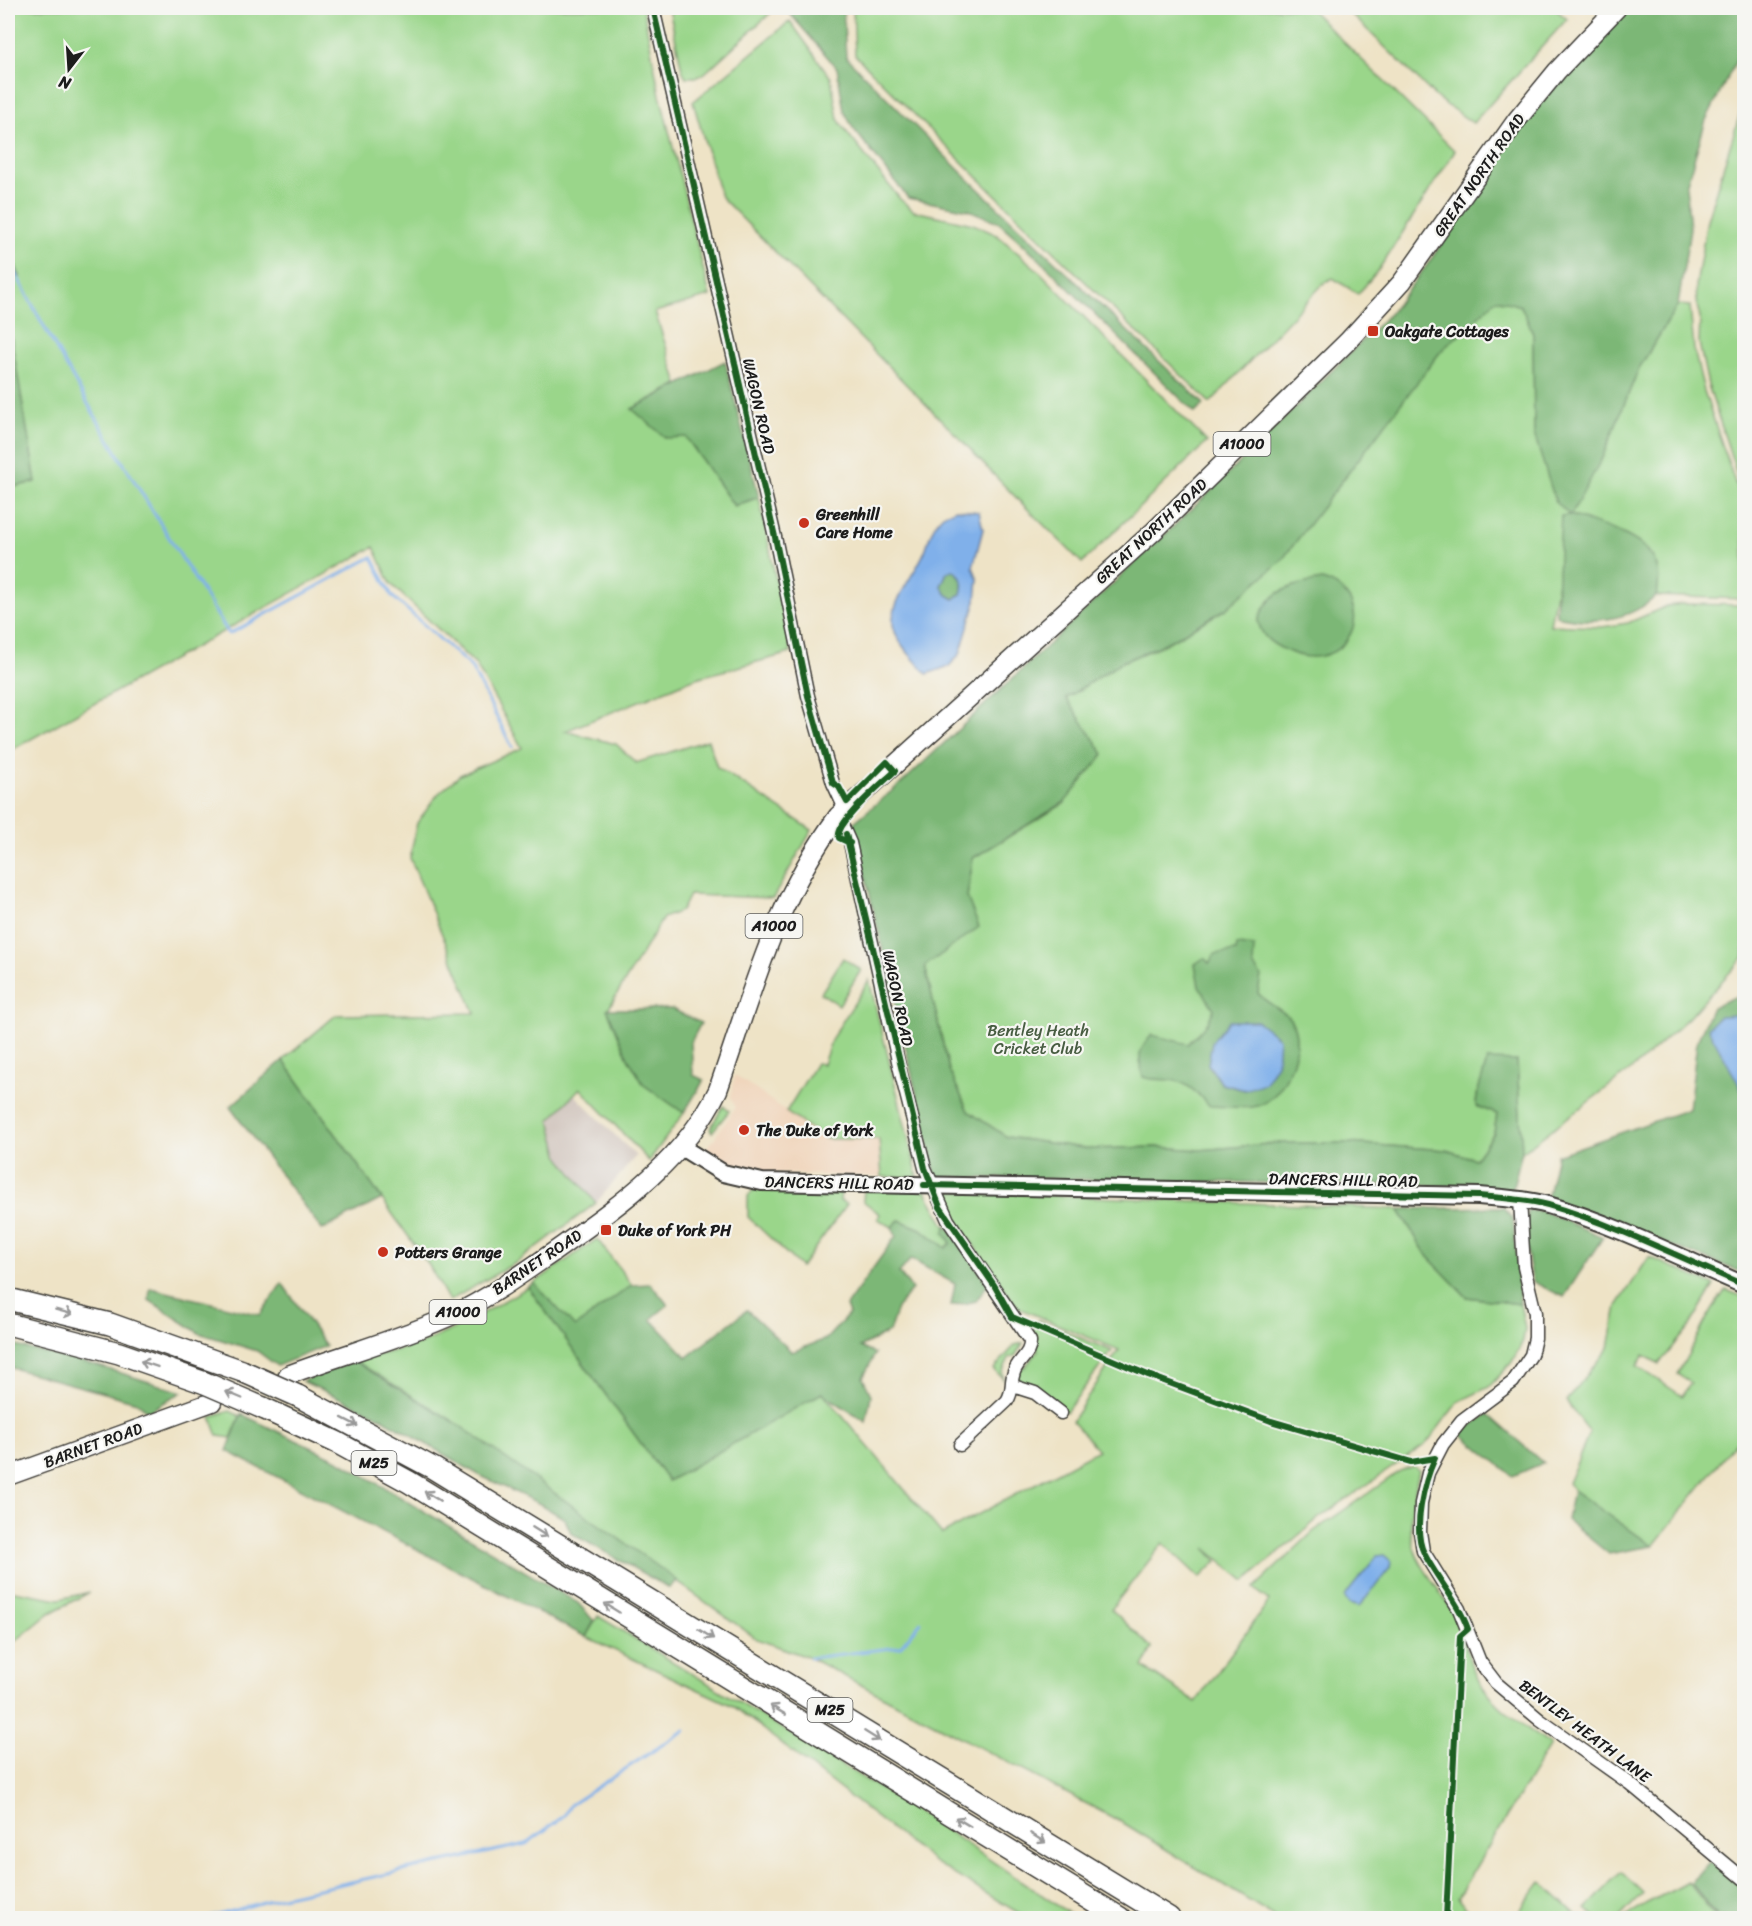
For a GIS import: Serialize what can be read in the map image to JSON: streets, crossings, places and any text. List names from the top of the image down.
{
  "streets": {
    "highway": ["M25"],
    "main road": ["GREAT NORTH ROAD", "A1000", "BARNET ROAD"],
    "street": ["WAGON ROAD", "DANCERS HILL ROAD", "BENTLEY HEATH LANE"]
  },
  "crossings": [
    ["GREAT NORTH ROAD", "WAGON ROAD"],
    ["GREAT NORTH ROAD", "BARNET ROAD"],
    ["WAGON ROAD", "DANCERS HILL ROAD"],
    ["DANCERS HILL ROAD", "BARNET ROAD"],
    ["DANCERS HILL ROAD", "BENTLEY HEATH LANE"],
    ["BARNET ROAD", "M25"]
  ],
  "parks": ["Bentley Heath Cricket Club"],
  "places": {
    "transit": ["Oakgate Cottages", "Duke of York PH"],
    "other": ["Greenhill Care Home", "The Duke of York", "Potters Grange"]
  },
  "north": "bottom"
}
